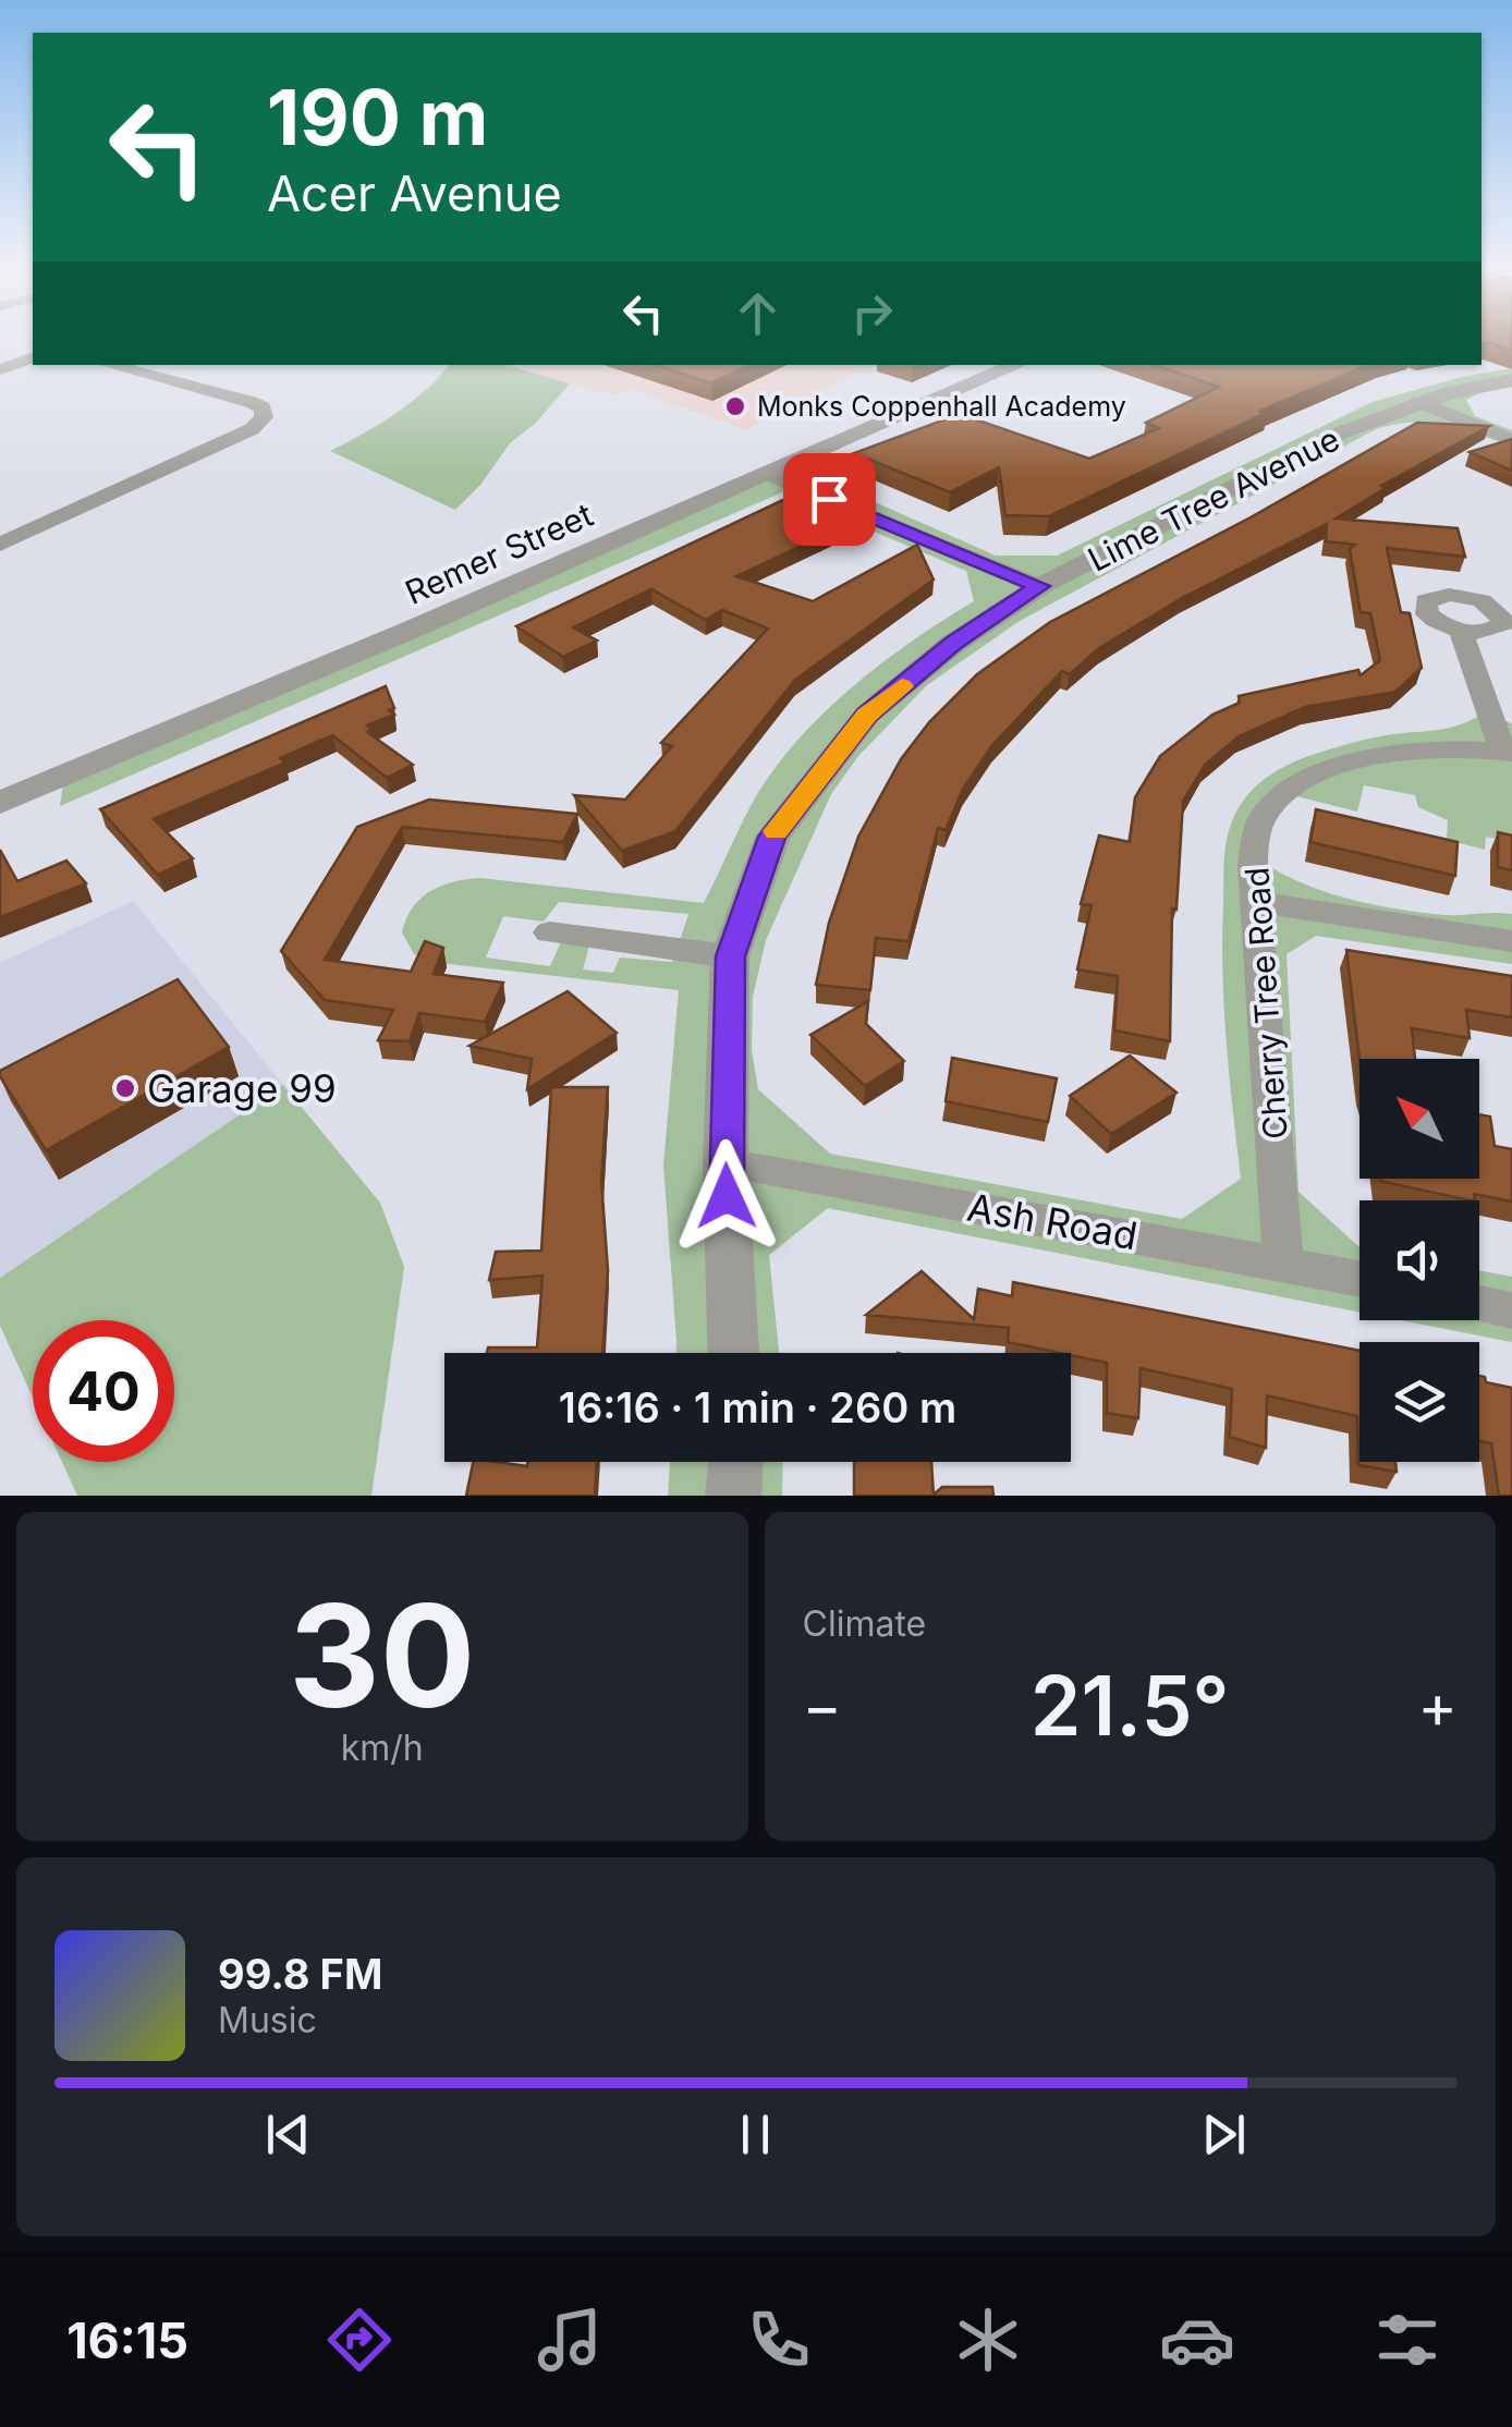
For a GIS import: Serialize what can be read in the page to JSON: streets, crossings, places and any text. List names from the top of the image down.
{
  "streets": {
    "street": [
      "Lime Tree Avenue",
      "Remer Street",
      "Cherry Tree Road",
      "Ash Road"
    ]
  },
  "crossings": [
    ["Lime Tree Avenue", "Ash Road"],
    ["Cherry Tree Road", "Ash Road"]
  ],
  "places": ["Monks Coppenhall Academy", "Garage 99"],
  "north": "top left",
  "page": {
    "turn": ["190 m", "Acer Avenue"],
    "limit": "40",
    "trip": "16:16 · 1 min · 260 m",
    "tile": [
      ["30", "km/h"],
      "Climate"
    ],
    "heat": ["−", "21.5°", "+"],
    "song": ["99.8 FM", "Music"],
    "tabs": "16:15"
  }
}
